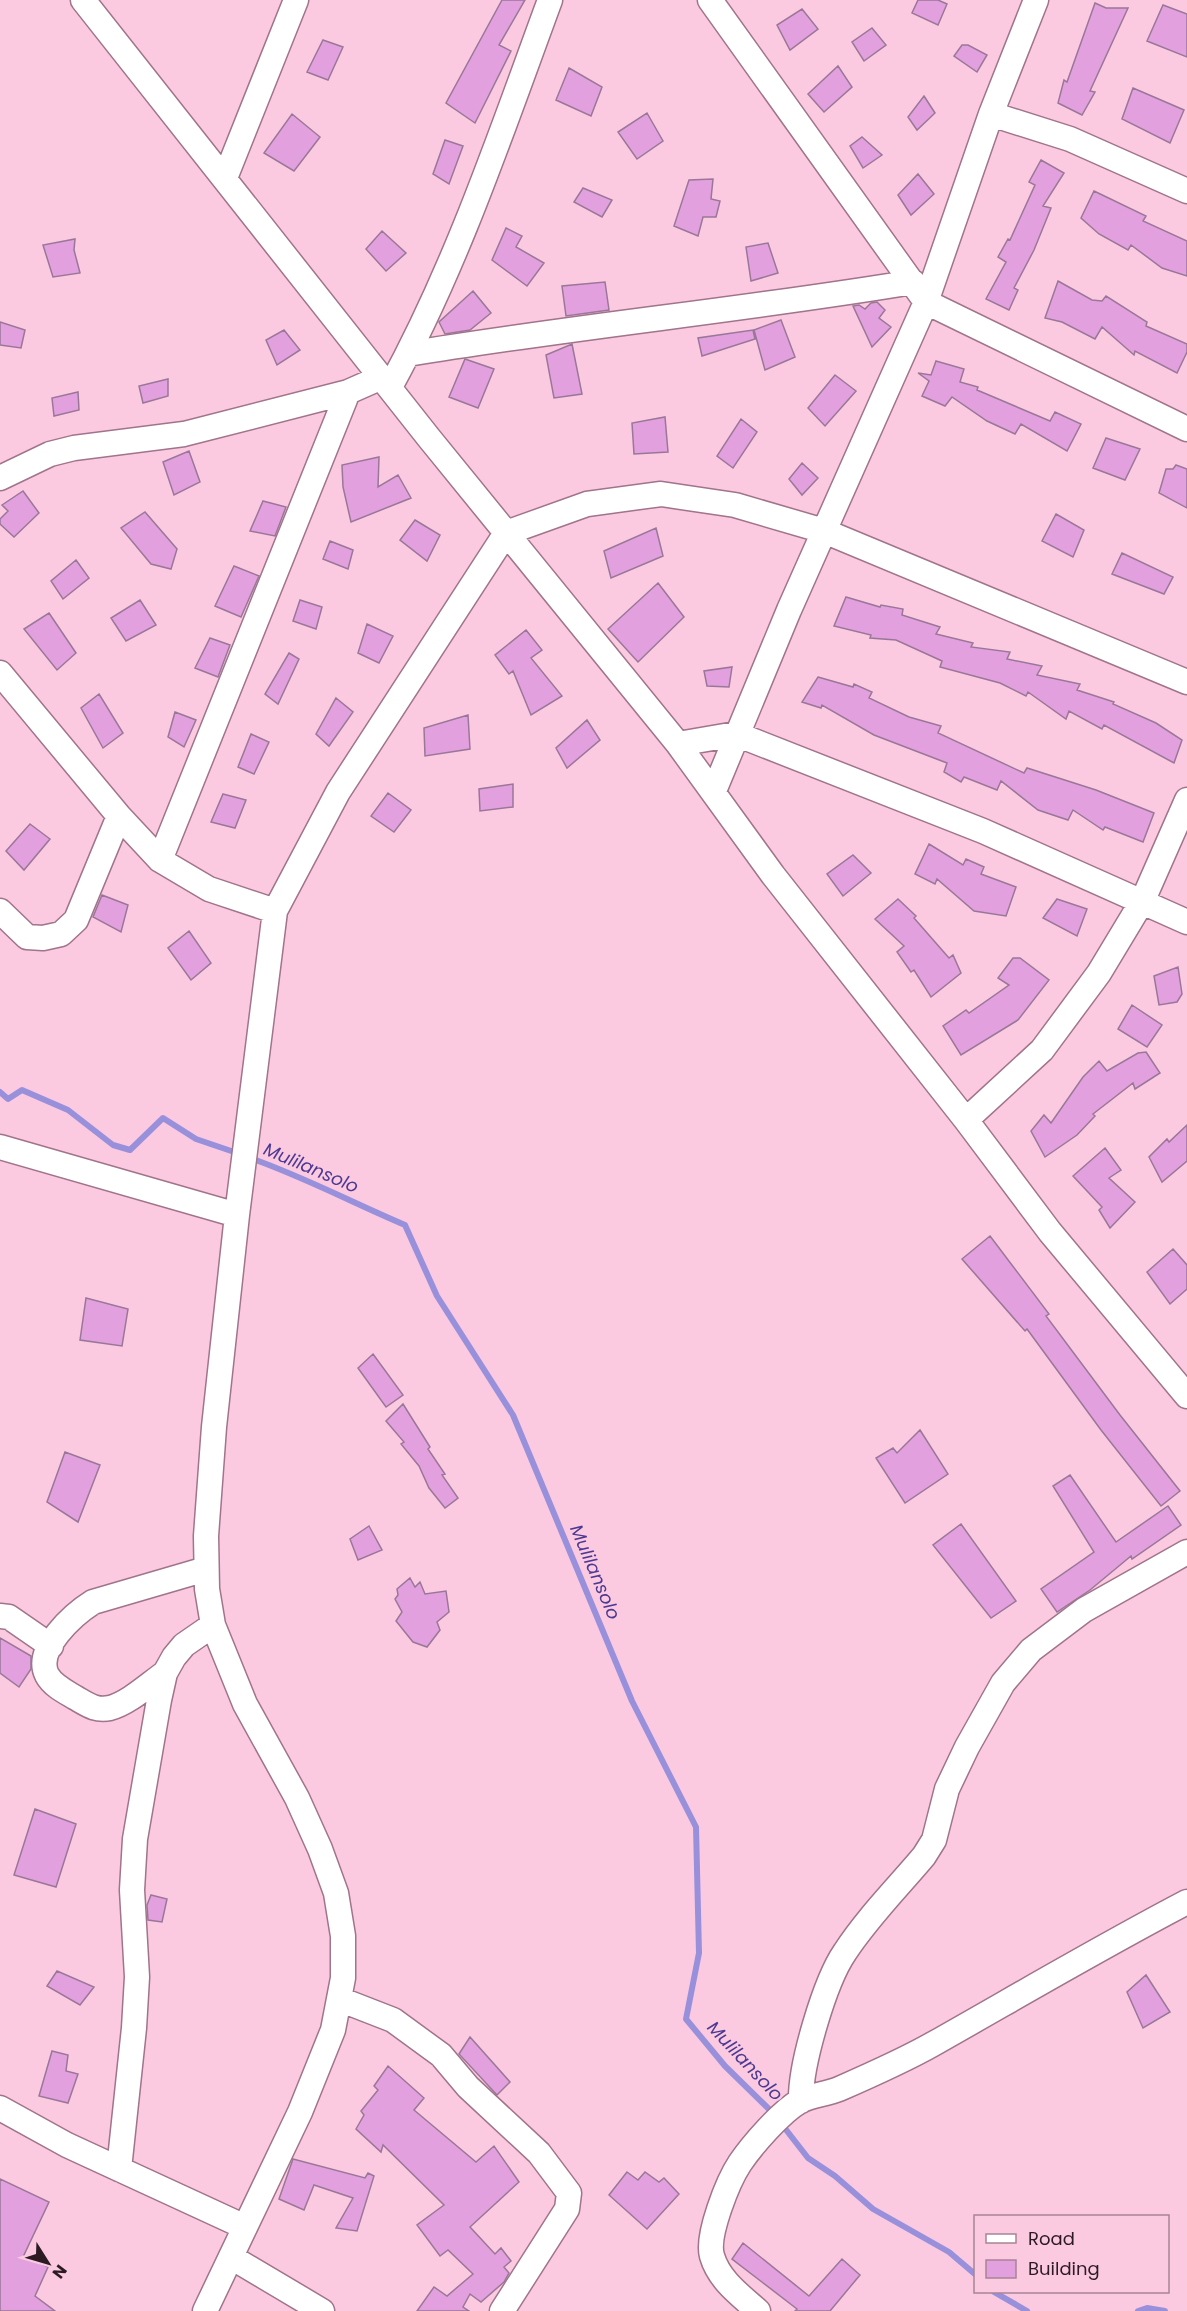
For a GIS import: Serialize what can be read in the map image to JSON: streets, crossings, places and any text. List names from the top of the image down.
{
  "water": ["Mulilansolo"],
  "legend": ["Road", "Building"],
  "north": "bottom right"
}
